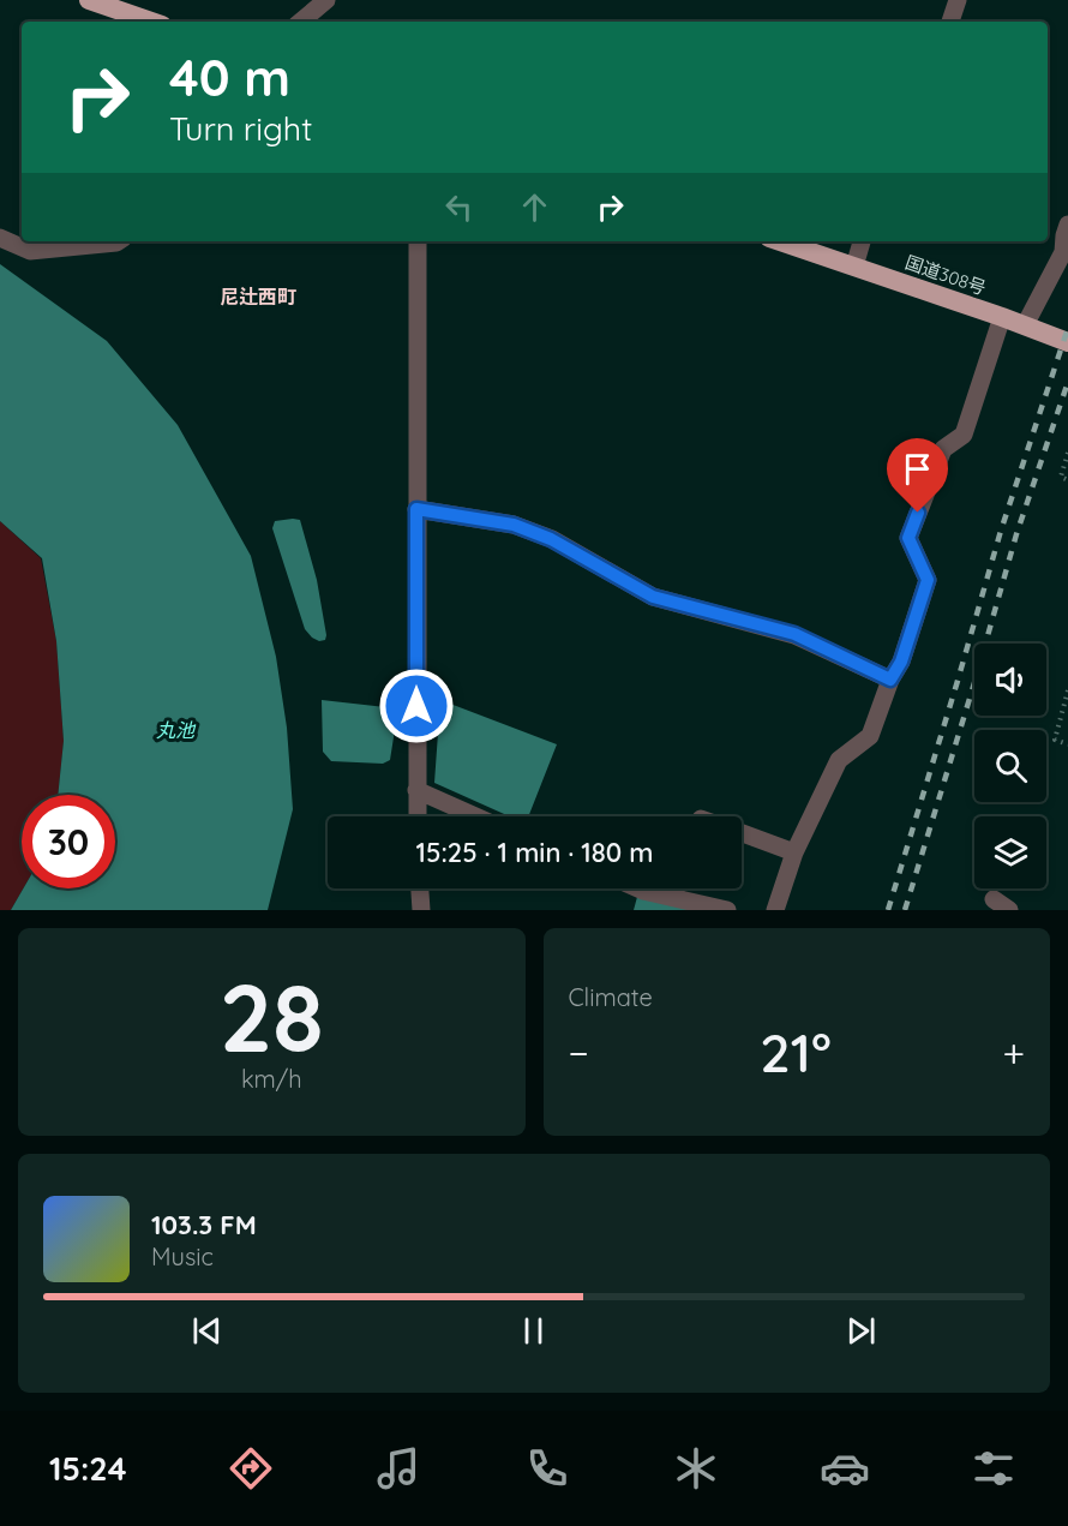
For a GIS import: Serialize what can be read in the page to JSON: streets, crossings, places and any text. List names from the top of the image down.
{
  "streets": {
    "highway": ["国道308号"]
  },
  "districts": ["尼辻西町"],
  "water": ["丸池"],
  "page": {
    "turn": ["40 m", "Turn right"],
    "limit": "30",
    "trip": "15:25 · 1 min · 180 m",
    "tile": [
      ["28", "km/h"],
      "Climate"
    ],
    "heat": ["−", "21°", "+"],
    "song": ["103.3 FM", "Music"],
    "tabs": "15:24"
  }
}
